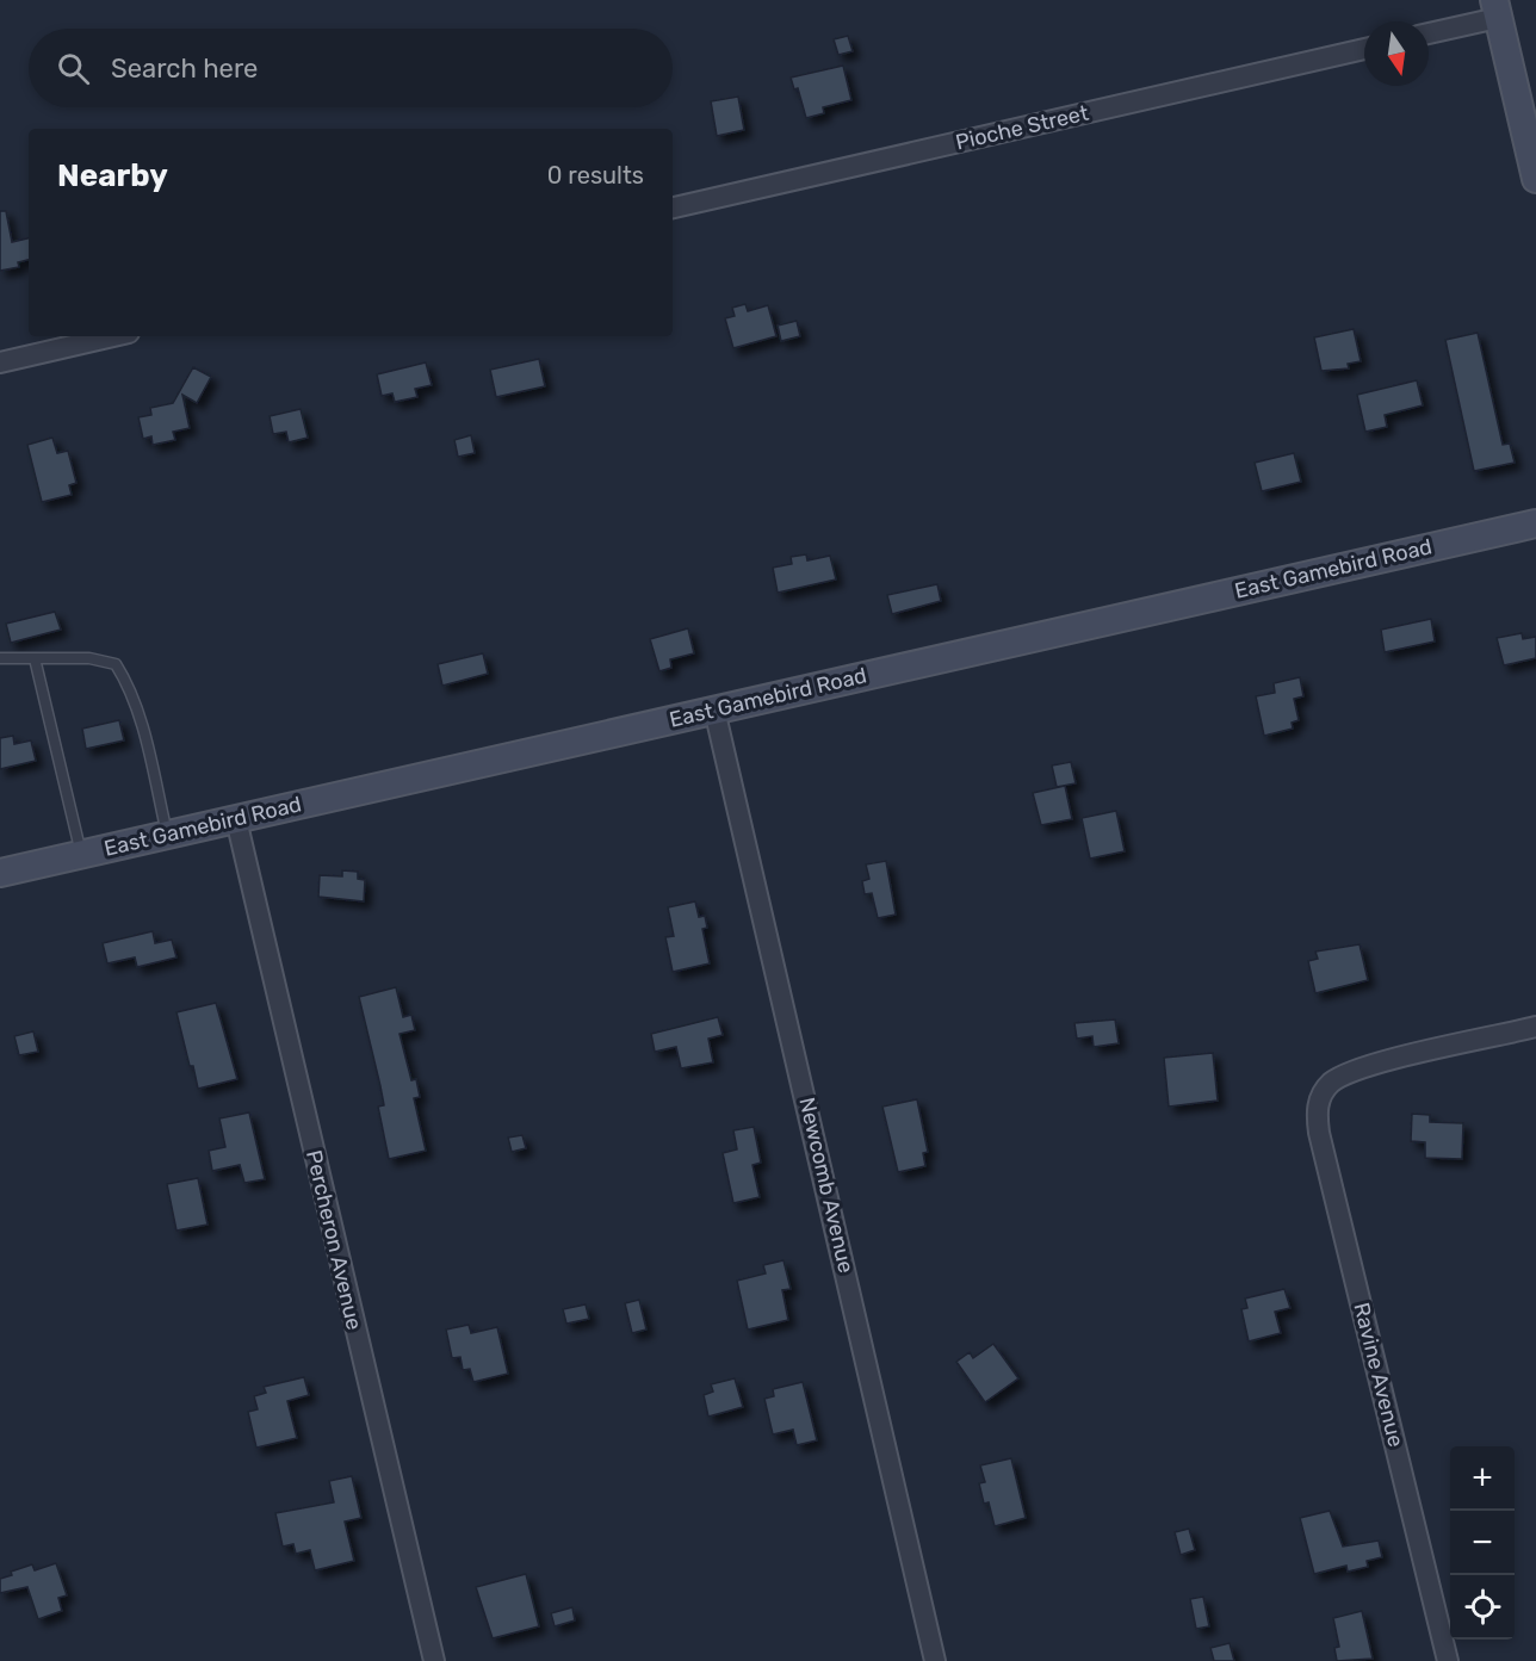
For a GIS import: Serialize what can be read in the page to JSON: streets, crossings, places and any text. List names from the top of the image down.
{
  "streets": {
    "main road": ["East Gamebird Road"],
    "street": [
      "Pioche Street",
      "Newcomb Avenue",
      "Percheron Avenue",
      "Ravine Avenue"
    ]
  },
  "crossings": [
    ["East Gamebird Road", "Newcomb Avenue"],
    ["East Gamebird Road", "Percheron Avenue"]
  ],
  "north": "bottom",
  "page": {
    "search": "Search here",
    "heading": ["Nearby", "0 results"],
    "map_buttons": ["+", "−"]
  }
}
